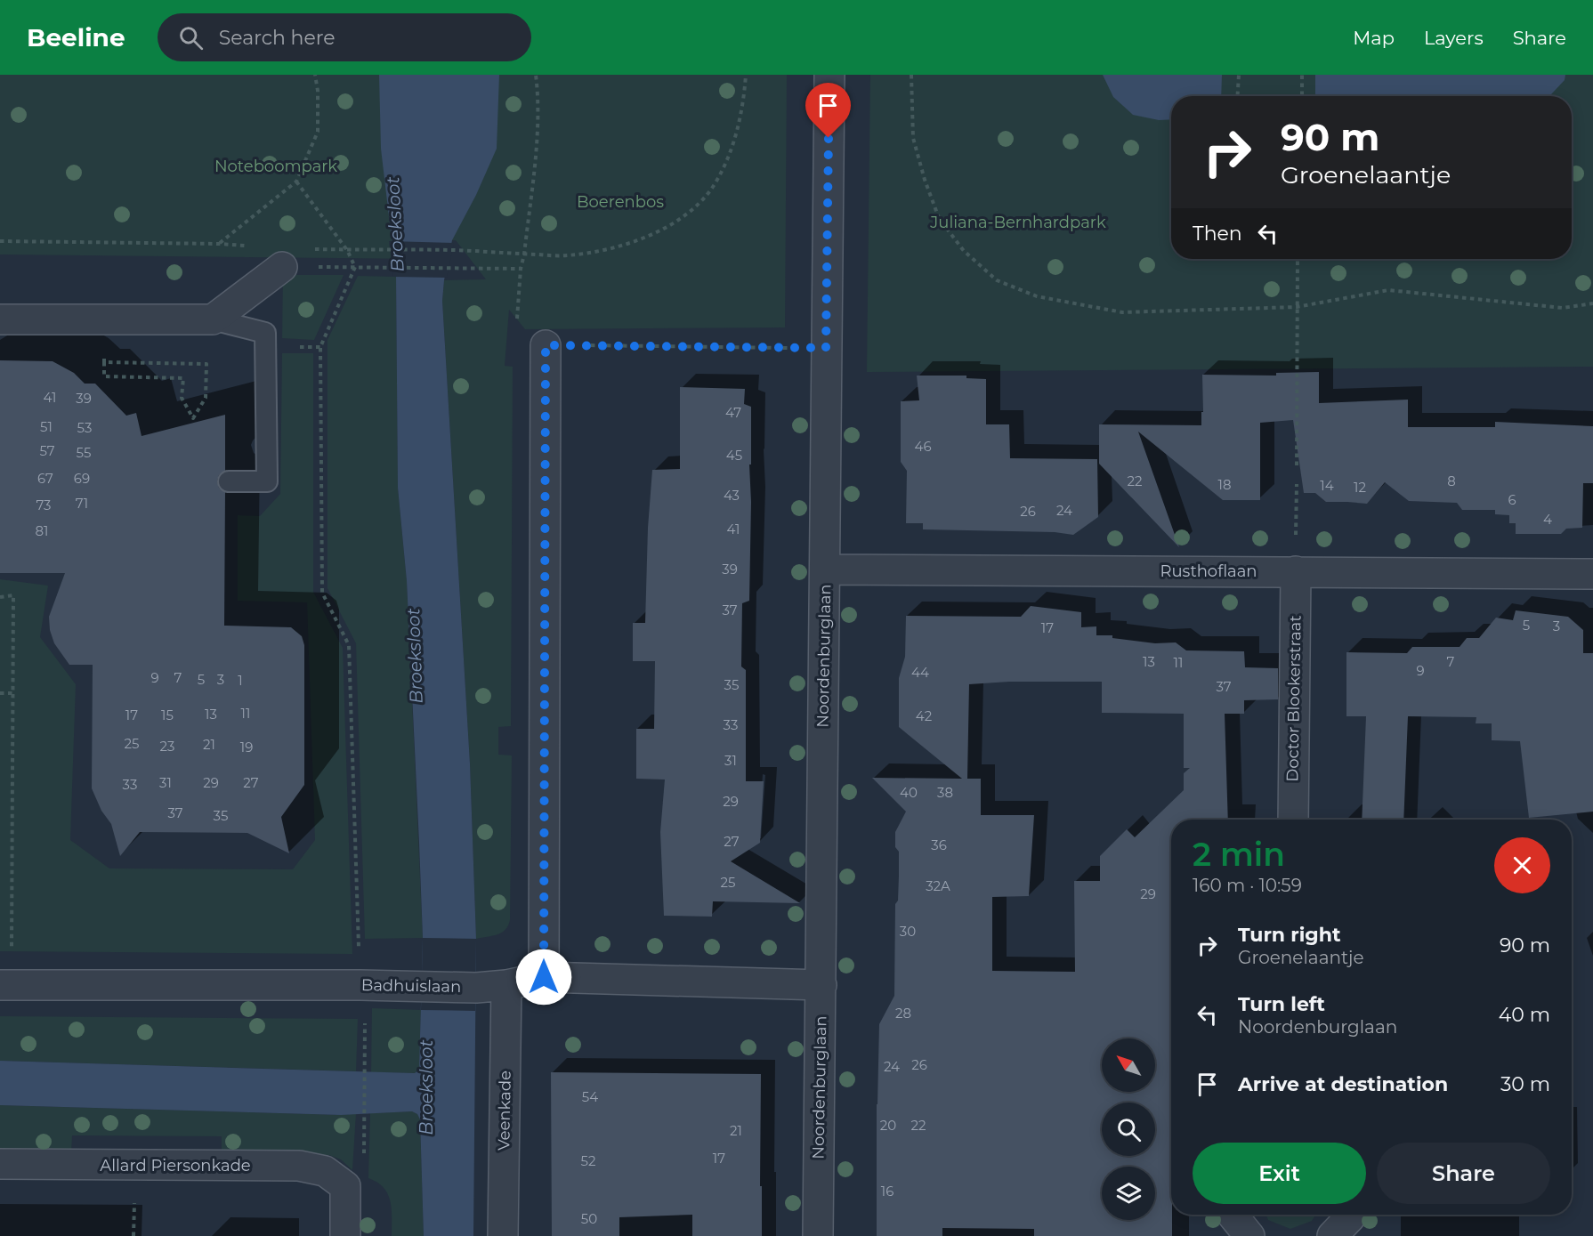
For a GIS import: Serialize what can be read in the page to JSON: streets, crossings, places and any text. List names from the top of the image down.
{
  "streets": {
    "street": [
      "Rusthoflaan",
      "Noordenburglaan",
      "Doctor Blookerstraat",
      "Badhuislaan",
      "Veenkade",
      "Allard Piersonkade"
    ]
  },
  "crossings": [
    ["Rusthoflaan", "Noordenburglaan"],
    ["Rusthoflaan", "Doctor Blookerstraat"],
    ["Noordenburglaan", "Badhuislaan"],
    ["Badhuislaan", "Veenkade"]
  ],
  "water": ["Broeksloot"],
  "parks": ["Noteboompark", "Boerenbos", "Juliana-Bernhardpark"],
  "house_numbers": [
    "41",
    "39",
    "47",
    "51",
    "53",
    "46",
    "57",
    "55",
    "45",
    "67",
    "69",
    "22",
    "8",
    "18",
    "14",
    "12",
    "43",
    "6",
    "71",
    "73",
    "24",
    "26",
    "4",
    "41",
    "81",
    "39",
    "37",
    "5",
    "3",
    "17",
    "13",
    "7",
    "11",
    "9",
    "44",
    "9",
    "7",
    "5",
    "3",
    "1",
    "35",
    "37",
    "11",
    "13",
    "17",
    "15",
    "42",
    "33",
    "25",
    "21",
    "23",
    "19",
    "31",
    "31",
    "29",
    "27",
    "33",
    "40",
    "38",
    "29",
    "37",
    "35",
    "27",
    "36",
    "25",
    "32A",
    "29",
    "30",
    "28",
    "26",
    "24",
    "54",
    "20",
    "22",
    "21",
    "17",
    "52",
    "16",
    "50"
  ],
  "north": "top left",
  "page": {
    "header": "Beeline",
    "search": "Search here",
    "nav": ["Map", "Layers", "Share"],
    "turn": ["90 m", "Groenelaantje"],
    "then": "Then",
    "heading": ["2 min", "160 m · 10:59"],
    "list": [
      {
        "name": "Turn right",
        "note": "Groenelaantje",
        "value": "90 m"
      },
      {
        "name": "Turn left",
        "note": "Noordenburglaan",
        "value": "40 m"
      },
      {
        "name": "Arrive at destination",
        "value": "30 m"
      }
    ],
    "buttons": ["Exit", "Share"]
  }
}
